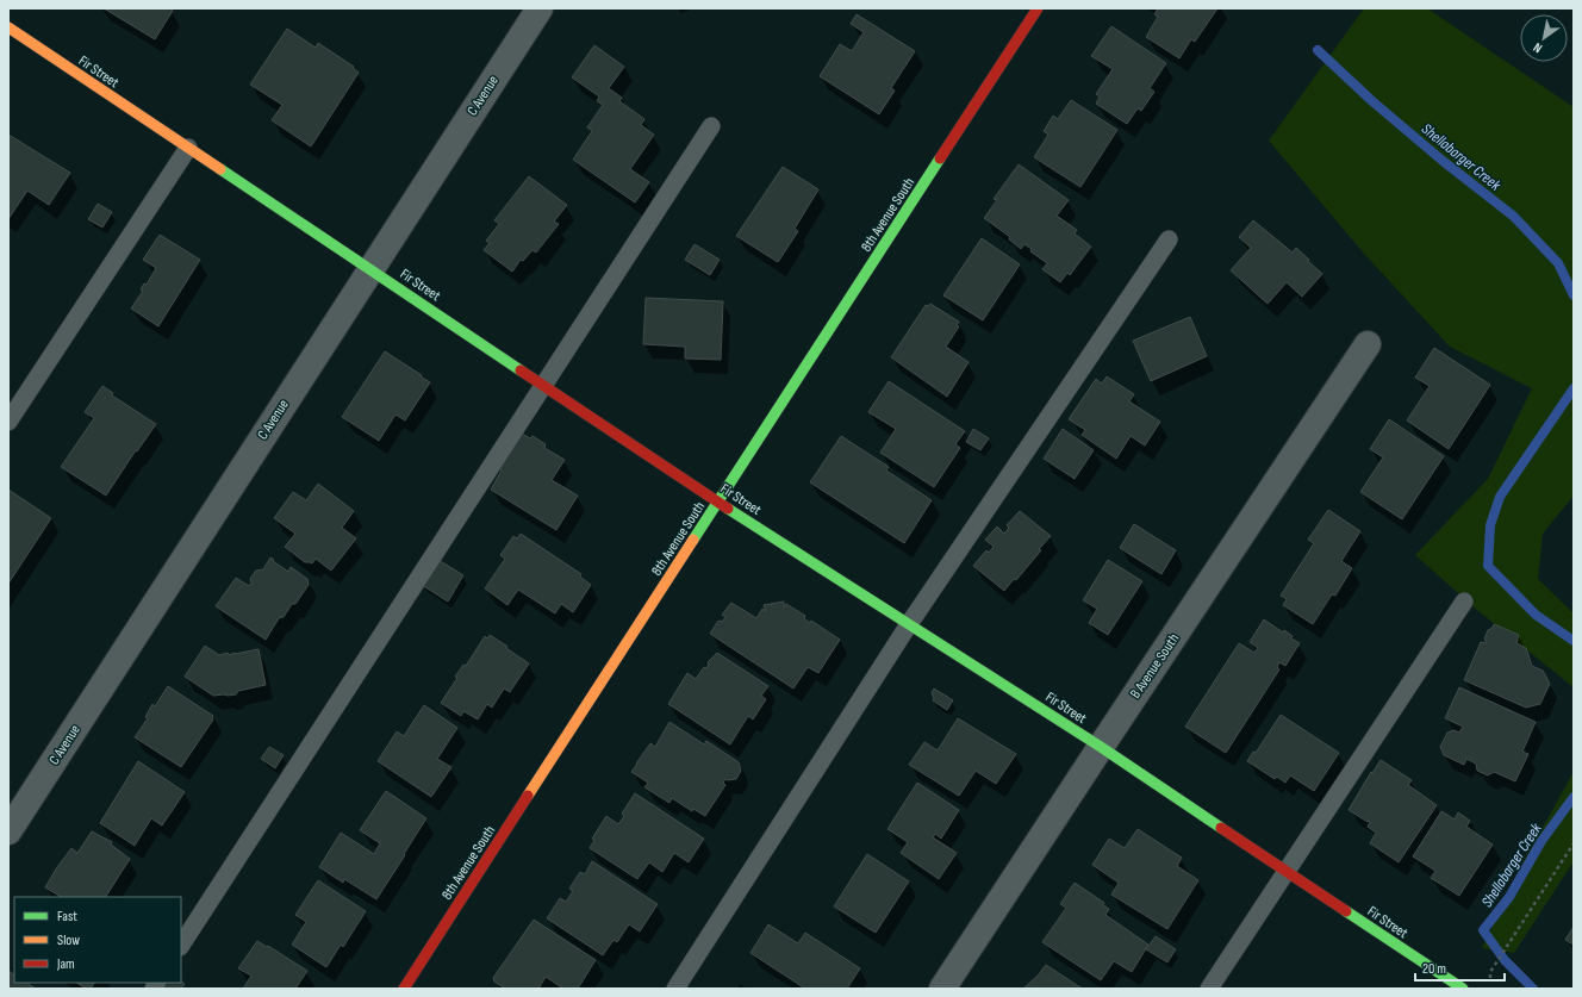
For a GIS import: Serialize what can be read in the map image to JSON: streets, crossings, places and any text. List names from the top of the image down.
{
  "streets": {
    "street": [
      "Fir Street",
      "C Avenue",
      "8th Avenue South",
      "B Avenue South"
    ]
  },
  "crossings": [
    ["Fir Street", "C Avenue"],
    ["Fir Street", "8th Avenue South"],
    ["Fir Street", "B Avenue South"]
  ],
  "water": ["Shellabarger Creek"],
  "legend": ["Fast", "Slow", "Jam"],
  "scale_bar": "20 m",
  "north": "bottom left"
}
